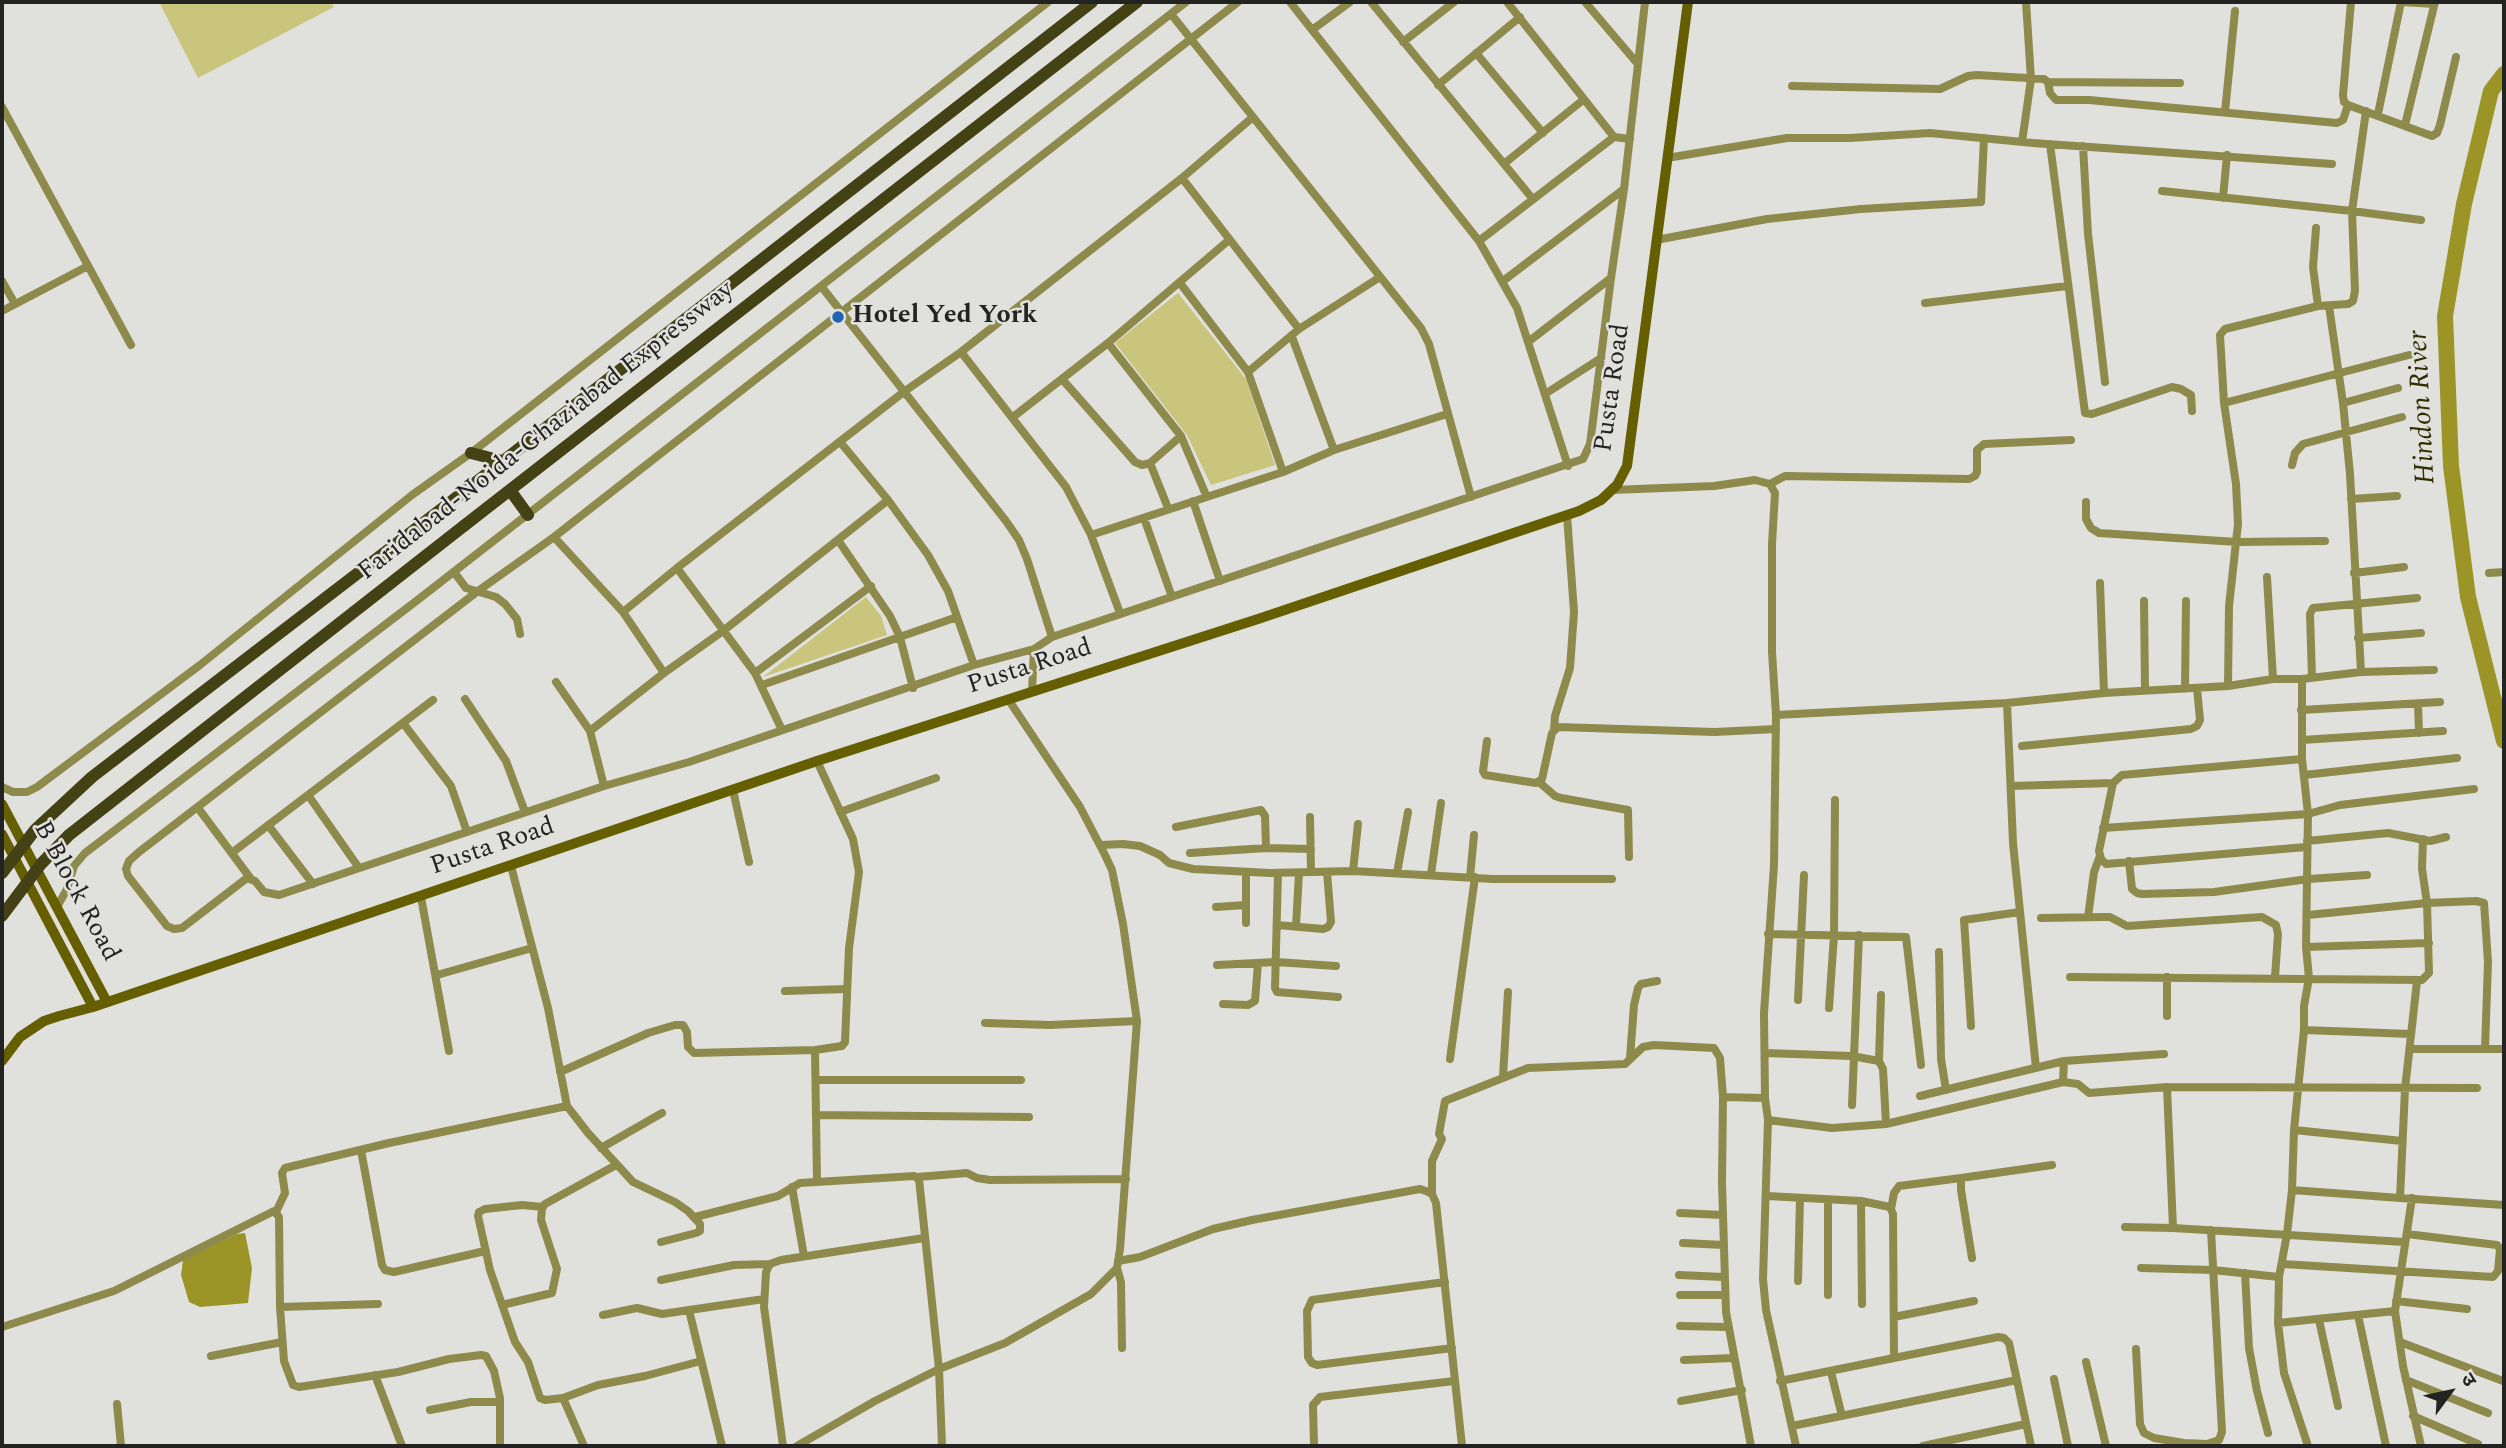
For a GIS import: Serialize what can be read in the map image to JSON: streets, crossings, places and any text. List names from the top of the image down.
{
  "streets": {
    "main road": ["Faridabad-Noida-Ghaziabad Expressway"],
    "street": ["Pusta Road", "B Block Road"]
  },
  "crossings": [
    ["Pusta Road", "B Block Road"]
  ],
  "water": ["Hindon River"],
  "places": ["Hotel Yed York"],
  "north": "top right"
}
